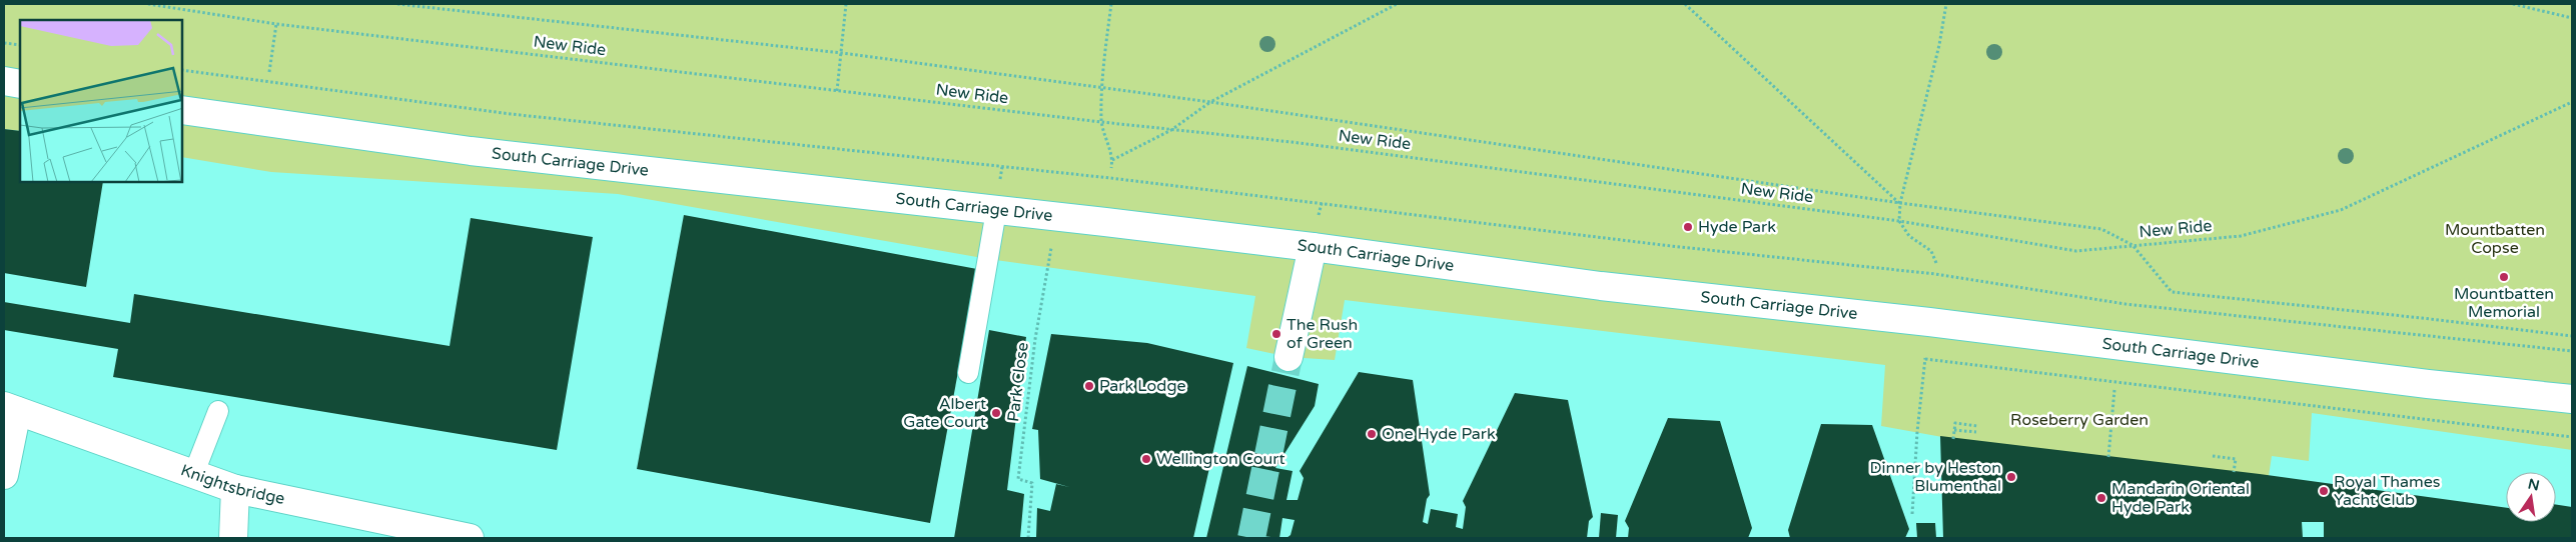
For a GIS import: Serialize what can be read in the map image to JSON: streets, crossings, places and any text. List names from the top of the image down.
{
  "streets": {
    "street": ["South Carriage Drive", "Knightsbridge"],
    "path": ["New Ride", "Park Close"]
  },
  "crossings": [
    ["South Carriage Drive", "Park Close"]
  ],
  "parks": ["Mountbatten Copse", "Roseberry Garden"],
  "places": [
    "Hyde Park",
    "Mountbatten Memorial",
    "The Rush of Green",
    "Park Lodge",
    "Albert Gate Court",
    "One Hyde Park",
    "Wellington Court",
    "Dinner by Heston Blumenthal",
    "Royal Thames Yacht Club",
    "Mandarin Oriental Hyde Park"
  ],
  "north": "top"
}
